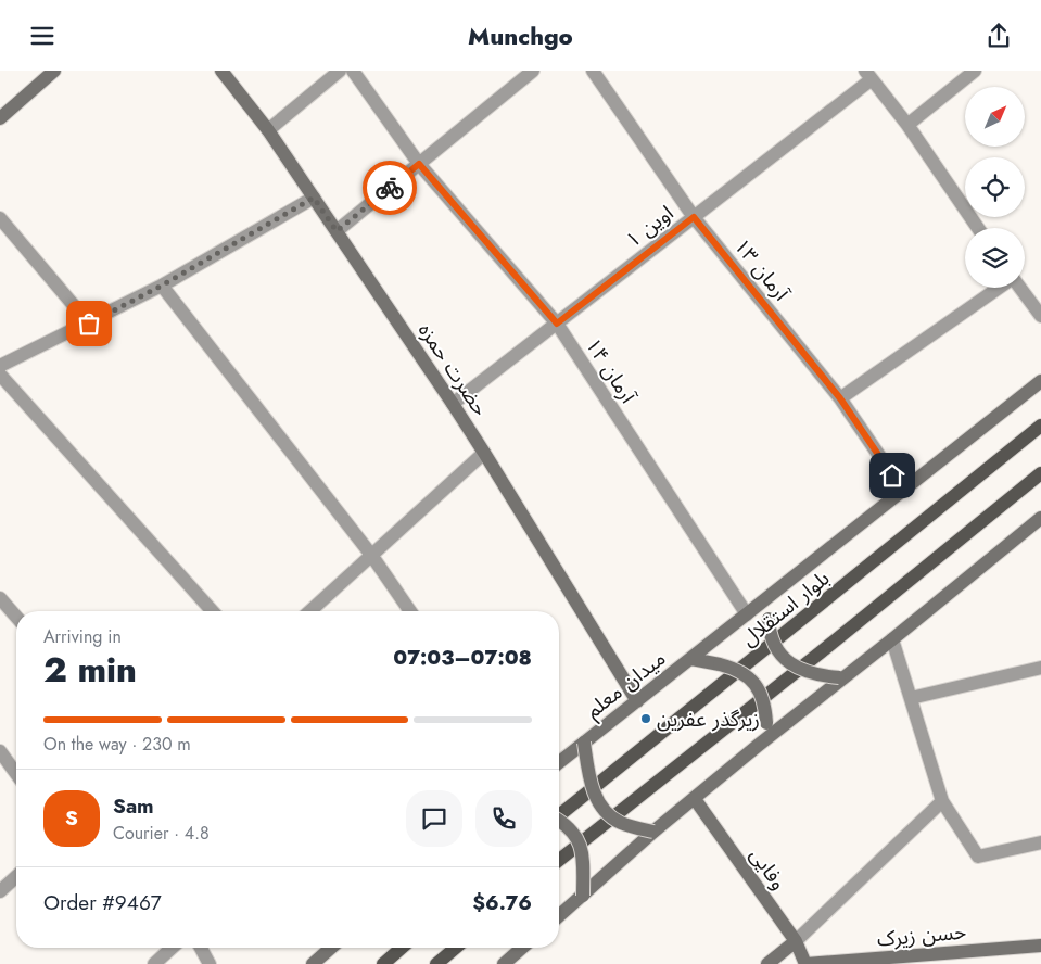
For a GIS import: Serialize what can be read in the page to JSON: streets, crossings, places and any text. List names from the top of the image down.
{
  "streets": {
    "main road": [
      "حضرت حمزه",
      "بلوار استقلال",
      "میدان معلم",
      "وفایی",
      "حسن زیرک"
    ],
    "street": ["اوین ۱", "آرمان ۱۳", "آرمان ۱۴"]
  },
  "crossings": [
    ["اوین ۱", "آرمان ۱۳"],
    ["اوین ۱", "حضرت حمزه"],
    ["اوین ۱", "آرمان ۱۴"],
    ["آرمان ۱۳", "میدان معلم"],
    ["حضرت حمزه", "میدان معلم"],
    ["آرمان ۱۴", "میدان معلم"],
    ["وفایی", "حسن زیرک"]
  ],
  "places": ["زیرگذر عفرین"],
  "north": "top right",
  "page": {
    "header": "Munchgo",
    "heading": ["2 min", "Arriving in", "07:03–07:08"],
    "panel": [
      "Sam",
      "Courier · 4.8",
      "Order #9467",
      "$6.76"
    ],
    "bar": "On the way · 230 m",
    "round": "S"
  }
}
